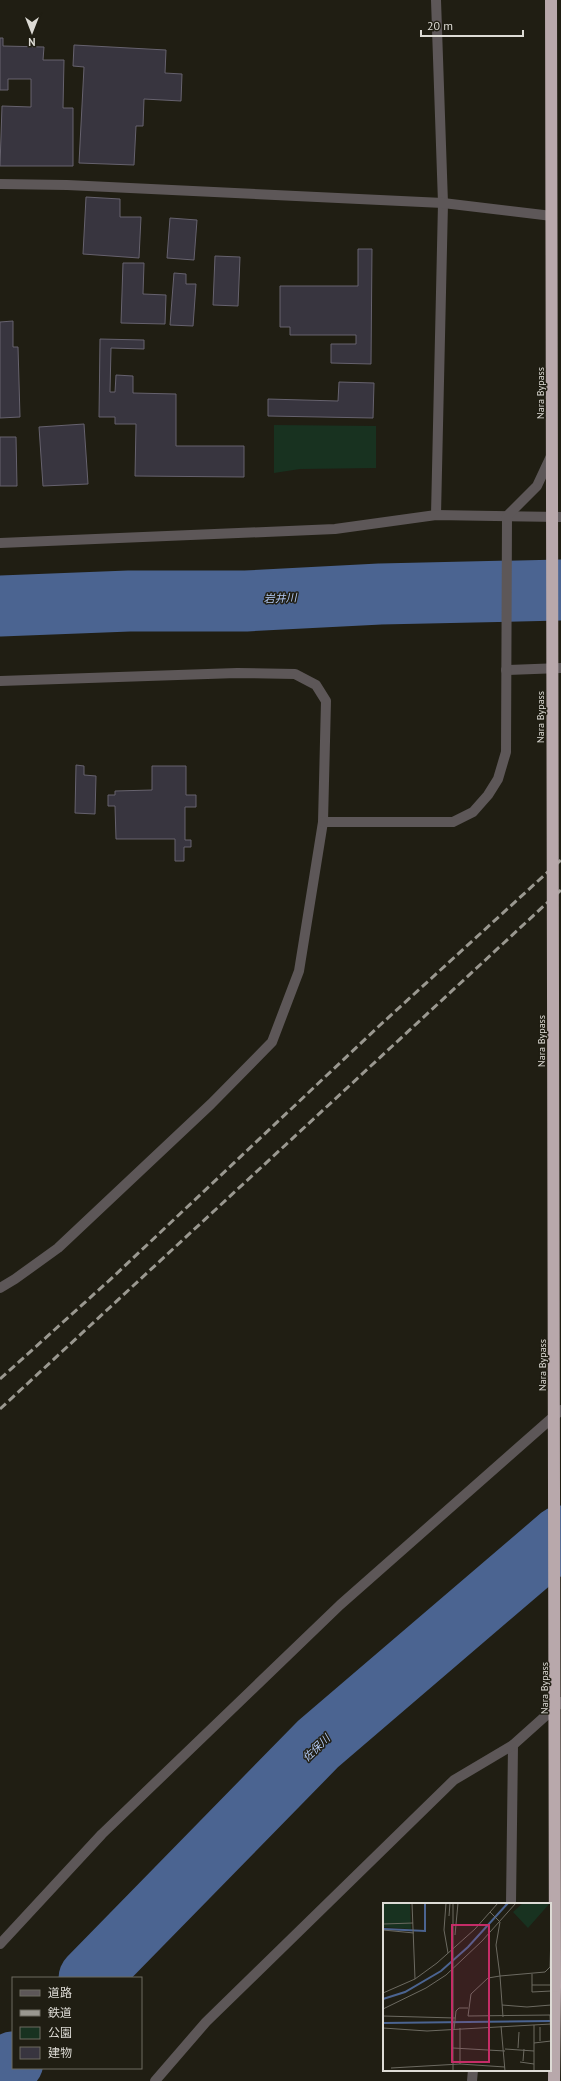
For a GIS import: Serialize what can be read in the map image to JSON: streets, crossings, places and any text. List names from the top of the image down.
{
  "streets": {
    "highway": ["Nara Bypass"]
  },
  "water": ["岩井川", "佐保川"],
  "legend": [
    "道路",
    "鉄道",
    "公園",
    "建物"
  ],
  "scale_bar": "20 m",
  "north": "bottom"
}
